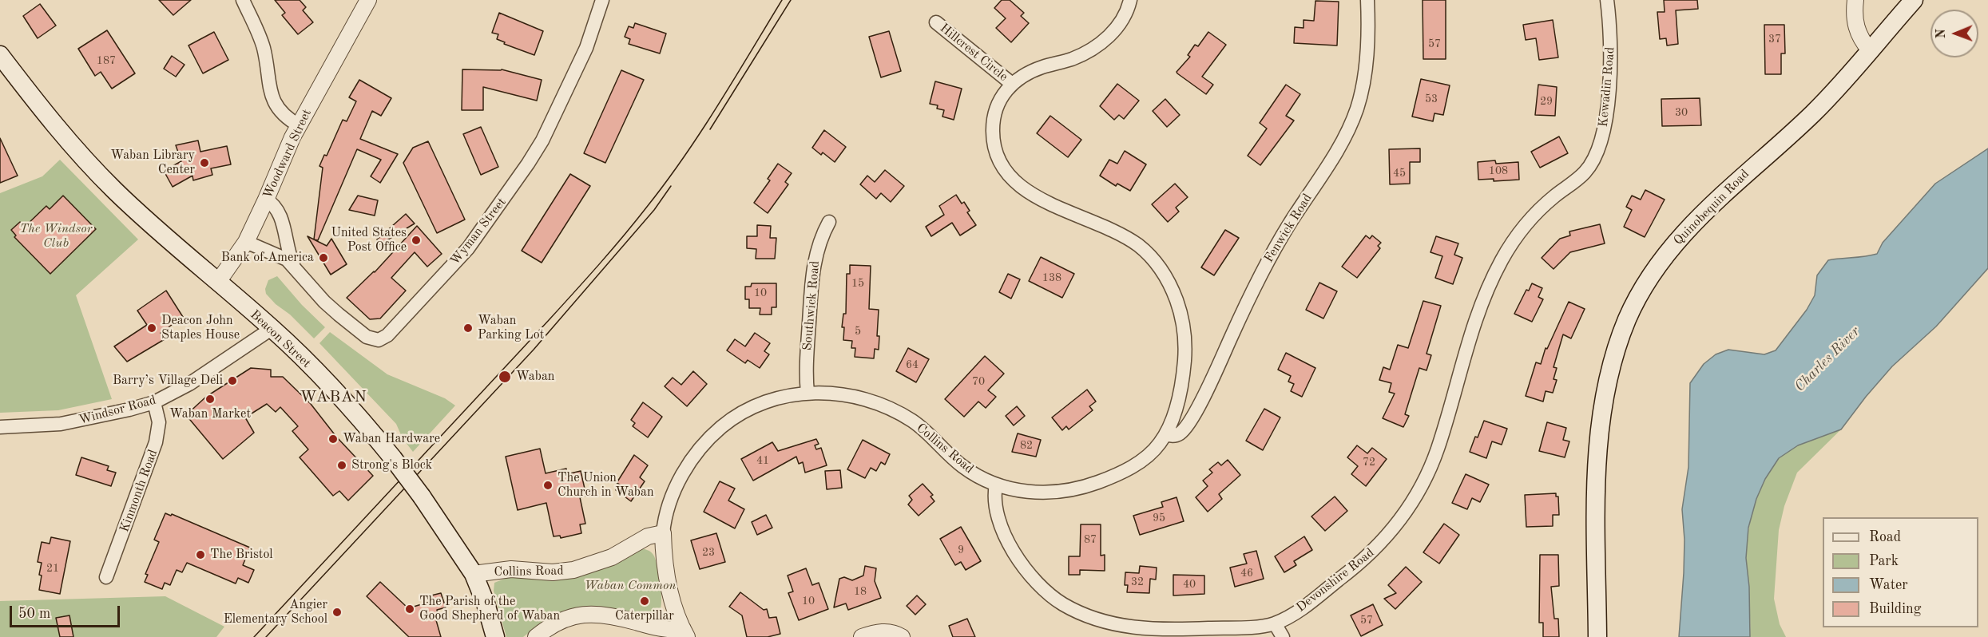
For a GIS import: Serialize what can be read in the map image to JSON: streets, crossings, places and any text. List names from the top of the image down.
{
  "streets": {
    "main road": ["Quinobequin Road", "Beacon Street"],
    "street": [
      "Hillcrest Circle",
      "Kewadin Road",
      "Woodward Street",
      "Fenwick Road",
      "Wyman Street",
      "Southwick Road",
      "Windsor Road",
      "Collins Road",
      "Kinmonth Road",
      "Devonshire Road"
    ]
  },
  "crossings": [
    ["Hillcrest Circle", "Collins Road"],
    ["Kewadin Road", "Devonshire Road"],
    ["Woodward Street", "Wyman Street"],
    ["Woodward Street", "Beacon Street"],
    ["Fenwick Road", "Collins Road"],
    ["Southwick Road", "Collins Road"],
    ["Beacon Street", "Windsor Road"],
    ["Beacon Street", "Collins Road"],
    ["Windsor Road", "Kinmonth Road"],
    ["Collins Road", "Devonshire Road"]
  ],
  "districts": ["WABAN"],
  "water": ["Charles River"],
  "parks": ["The Windsor Club", "Waban Common"],
  "places": [
    "Waban Library Center",
    "United States Post Office",
    "Bank of America",
    "Deacon John Staples House",
    "Waban Parking Lot",
    "Waban",
    "Barry’s Village Deli",
    "Waban Market",
    "Waban Hardware",
    "Strong's Block",
    "The Union Church in Waban",
    "The Bristol",
    "Caterpillar",
    "The Parish of the Good Shepherd of Waban",
    "Angier Elementary School"
  ],
  "house_numbers": [
    "37",
    "57",
    "187",
    "53",
    "29",
    "30",
    "108",
    "45",
    "138",
    "15",
    "10",
    "5",
    "64",
    "70",
    "82",
    "41",
    "72",
    "95",
    "87",
    "9",
    "23",
    "21",
    "46",
    "32",
    "40",
    "18",
    "10",
    "57"
  ],
  "legend": [
    "Road",
    "Park",
    "Water",
    "Building"
  ],
  "scale_bar": "50 m",
  "north": "left"
}
